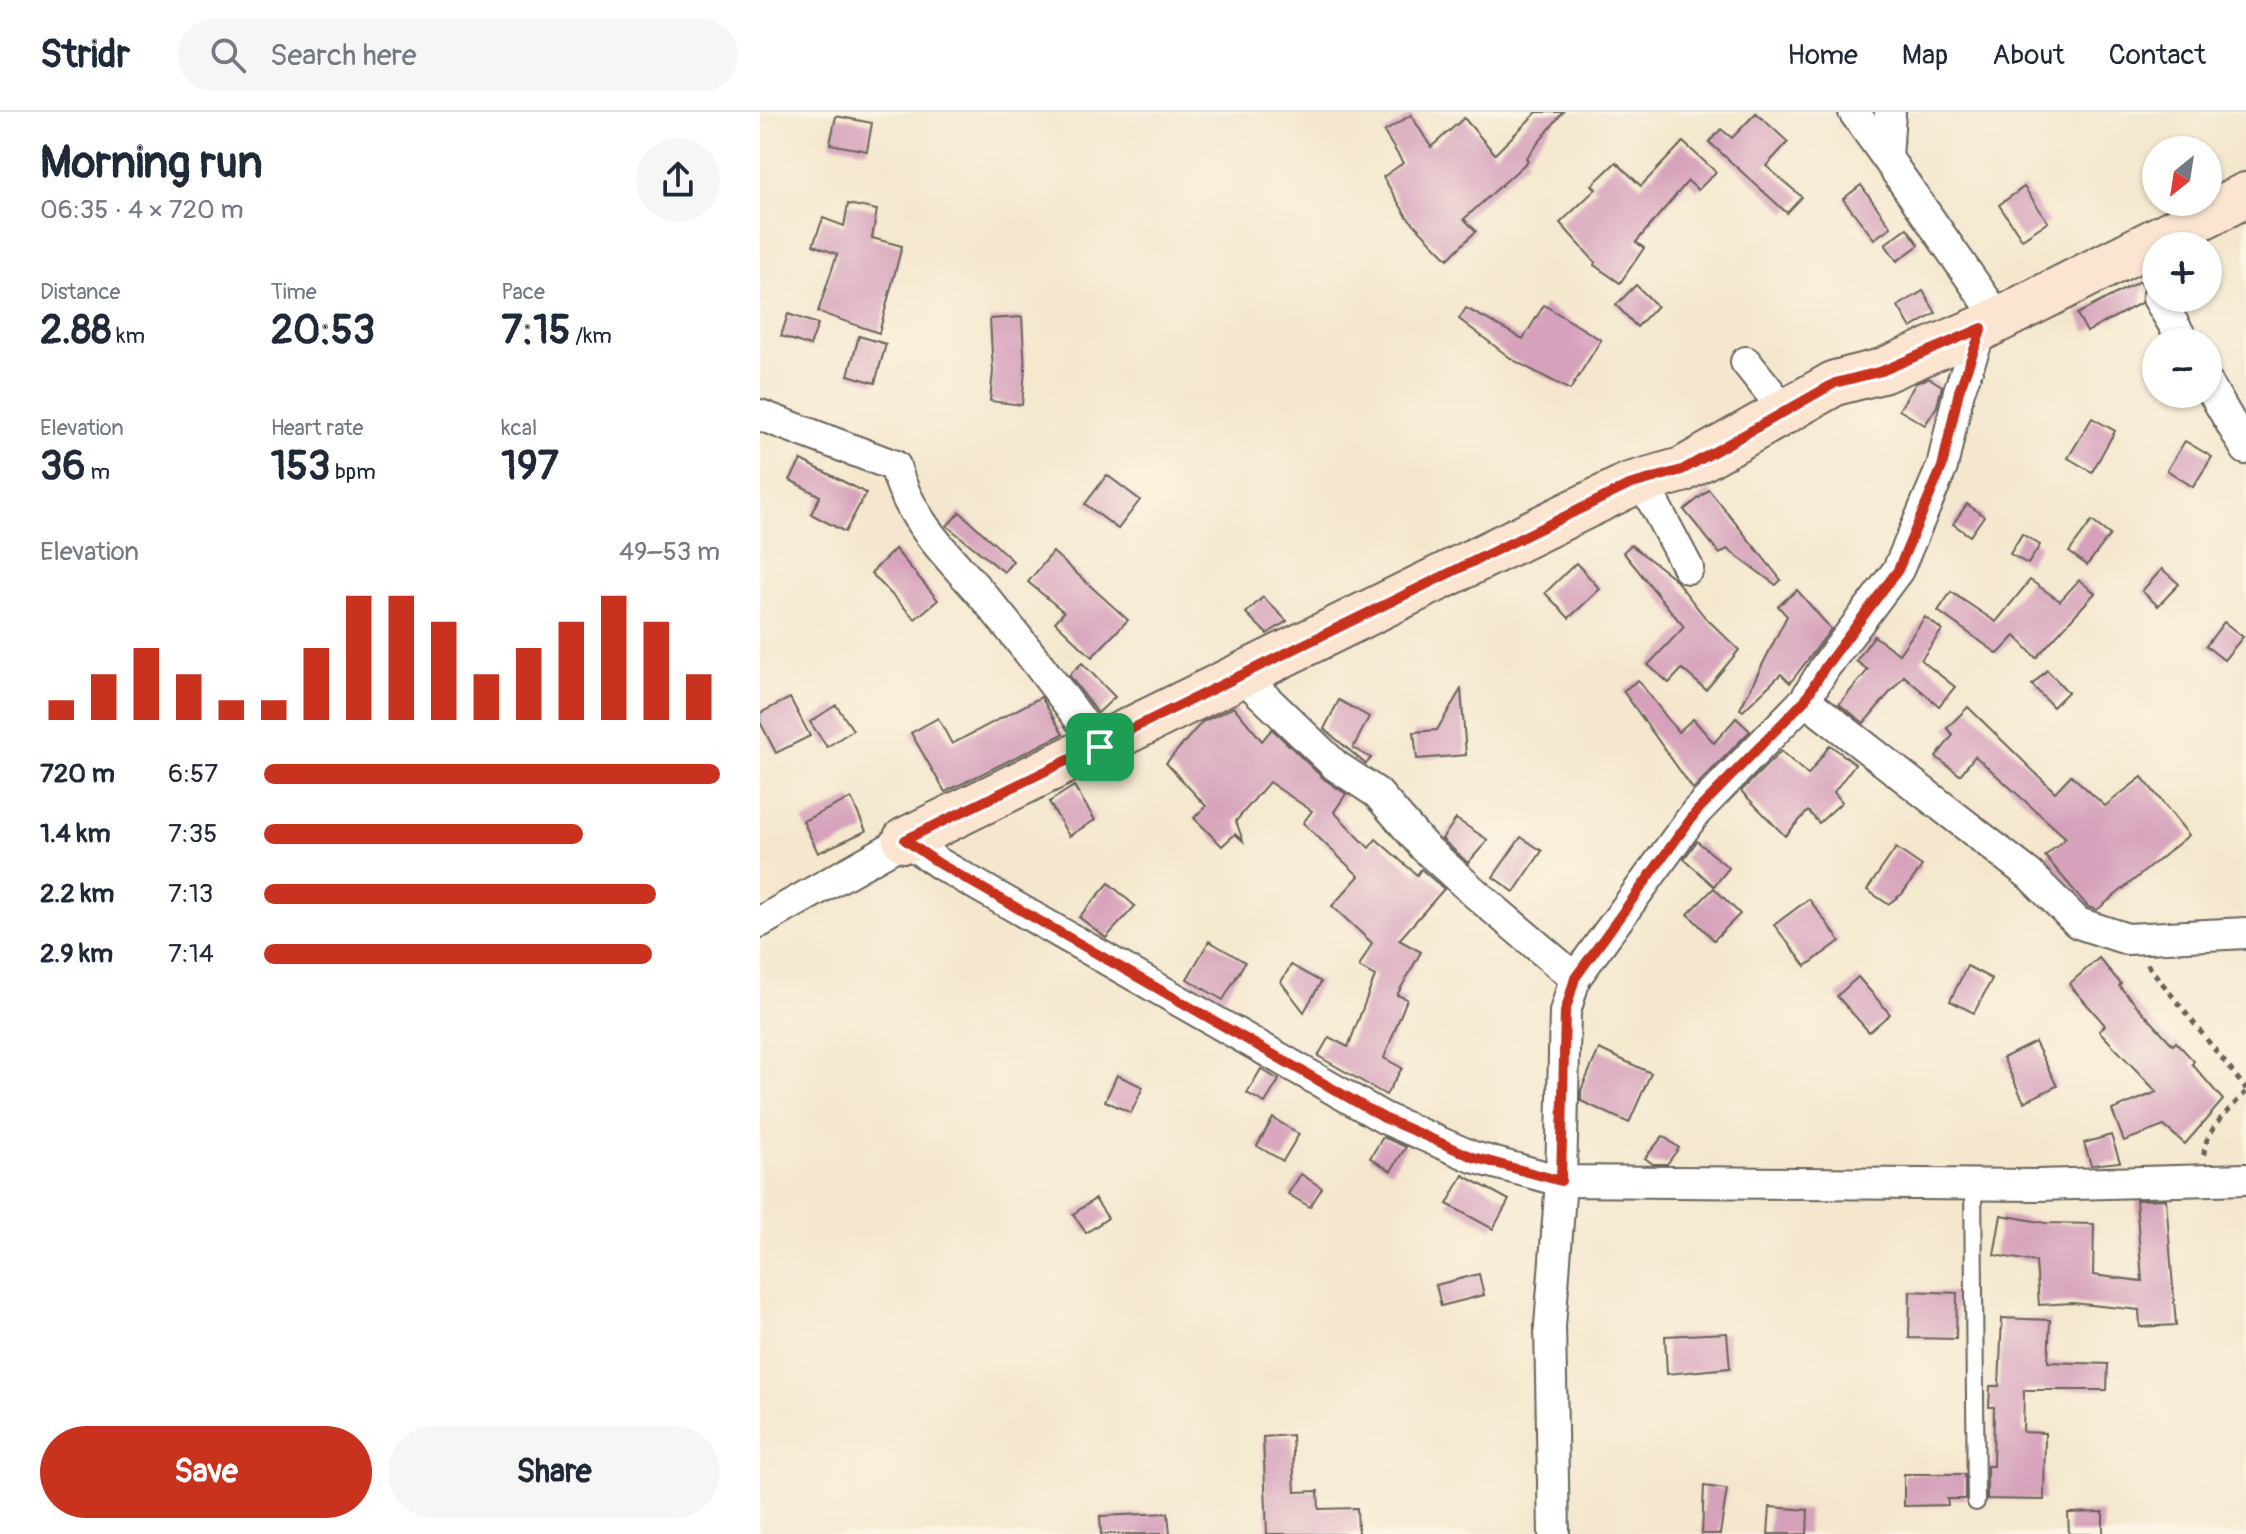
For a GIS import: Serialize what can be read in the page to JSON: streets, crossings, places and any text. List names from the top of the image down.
{
  "north": "bottom left",
  "page": {
    "header": "Stridr",
    "search": "Search here",
    "nav": [
      "Home",
      "Map",
      "About",
      "Contact"
    ],
    "heading": ["Morning run", "06:35 · 4 × 720 m"],
    "map_buttons": ["+", "−"],
    "stats": [
      ["Distance", "2.88 km"],
      ["Time", "20:53"],
      ["Pace", "7:15 /km"],
      ["Elevation", "36 m"],
      ["Heart rate", "153 bpm"],
      ["kcal", "197"]
    ],
    "chart": ["Elevation", "49–53 m"],
    "list": [
      {
        "name": "720 m",
        "note": "6:57"
      },
      {
        "name": "1.4 km",
        "note": "7:35"
      },
      {
        "name": "2.2 km",
        "note": "7:13"
      },
      {
        "name": "2.9 km",
        "note": "7:14"
      }
    ],
    "buttons": ["Save", "Share"]
  }
}
